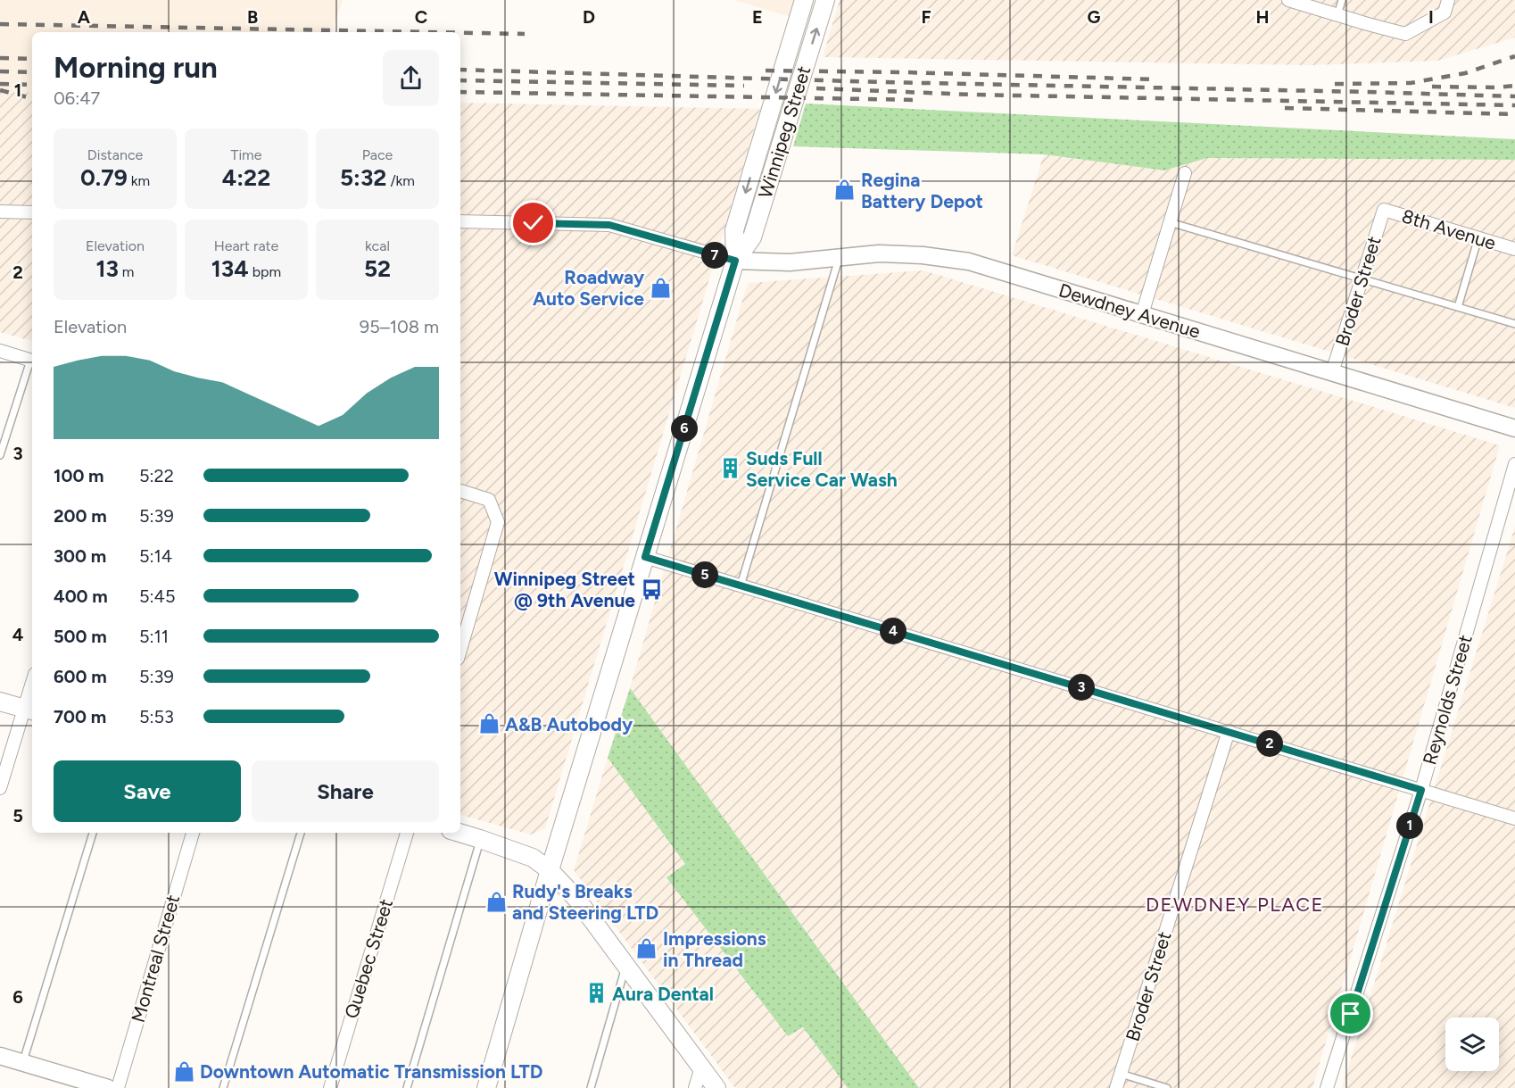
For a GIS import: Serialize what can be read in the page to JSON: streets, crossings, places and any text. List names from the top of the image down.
{
  "streets": {
    "main road": ["Winnipeg Street"],
    "street": [
      "8th Avenue",
      "Broder Street",
      "Dewdney Avenue",
      "Reynolds Street",
      "Montreal Street",
      "Quebec Street"
    ]
  },
  "crossings": [
    ["Winnipeg Street", "Dewdney Avenue"],
    ["8th Avenue", "Broder Street"],
    ["Broder Street", "Dewdney Avenue"]
  ],
  "districts": ["DEWDNEY PLACE"],
  "places": {
    "shop": [
      "Regina Battery Depot",
      "Roadway Auto Service",
      "A&B Autobody",
      "Rudy's Breaks and Steering LTD",
      "Impressions in Thread",
      "Downtown Automatic Transmission LTD"
    ],
    "building": ["Suds Full Service Car Wash", "Aura Dental"],
    "bus stop": ["Winnipeg Street @ 9th Avenue"]
  },
  "page": {
    "heading": ["Morning run", "06:47"],
    "stats": [
      ["Distance", "0.79 km"],
      ["Time", "4:22"],
      ["Pace", "5:32 /km"],
      ["Elevation", "13 m"],
      ["Heart rate", "134 bpm"],
      ["kcal", "52"]
    ],
    "pins": [
      "7",
      "6",
      "5",
      "4",
      "3",
      "2",
      "1"
    ],
    "chart": ["Elevation", "95–108 m"],
    "list": [
      {
        "name": "100 m",
        "note": "5:22"
      },
      {
        "name": "200 m",
        "note": "5:39"
      },
      {
        "name": "300 m",
        "note": "5:14"
      },
      {
        "name": "400 m",
        "note": "5:45"
      },
      {
        "name": "500 m",
        "note": "5:11"
      },
      {
        "name": "600 m",
        "note": "5:39"
      },
      {
        "name": "700 m",
        "note": "5:53"
      }
    ],
    "buttons": ["Save", "Share"]
  },
  "grid": {
    "columns": [
      "A",
      "B",
      "C",
      "D",
      "E",
      "F",
      "G",
      "H",
      "I"
    ],
    "rows": [
      "1",
      "2",
      "3",
      "4",
      "5",
      "6"
    ]
  }
}
